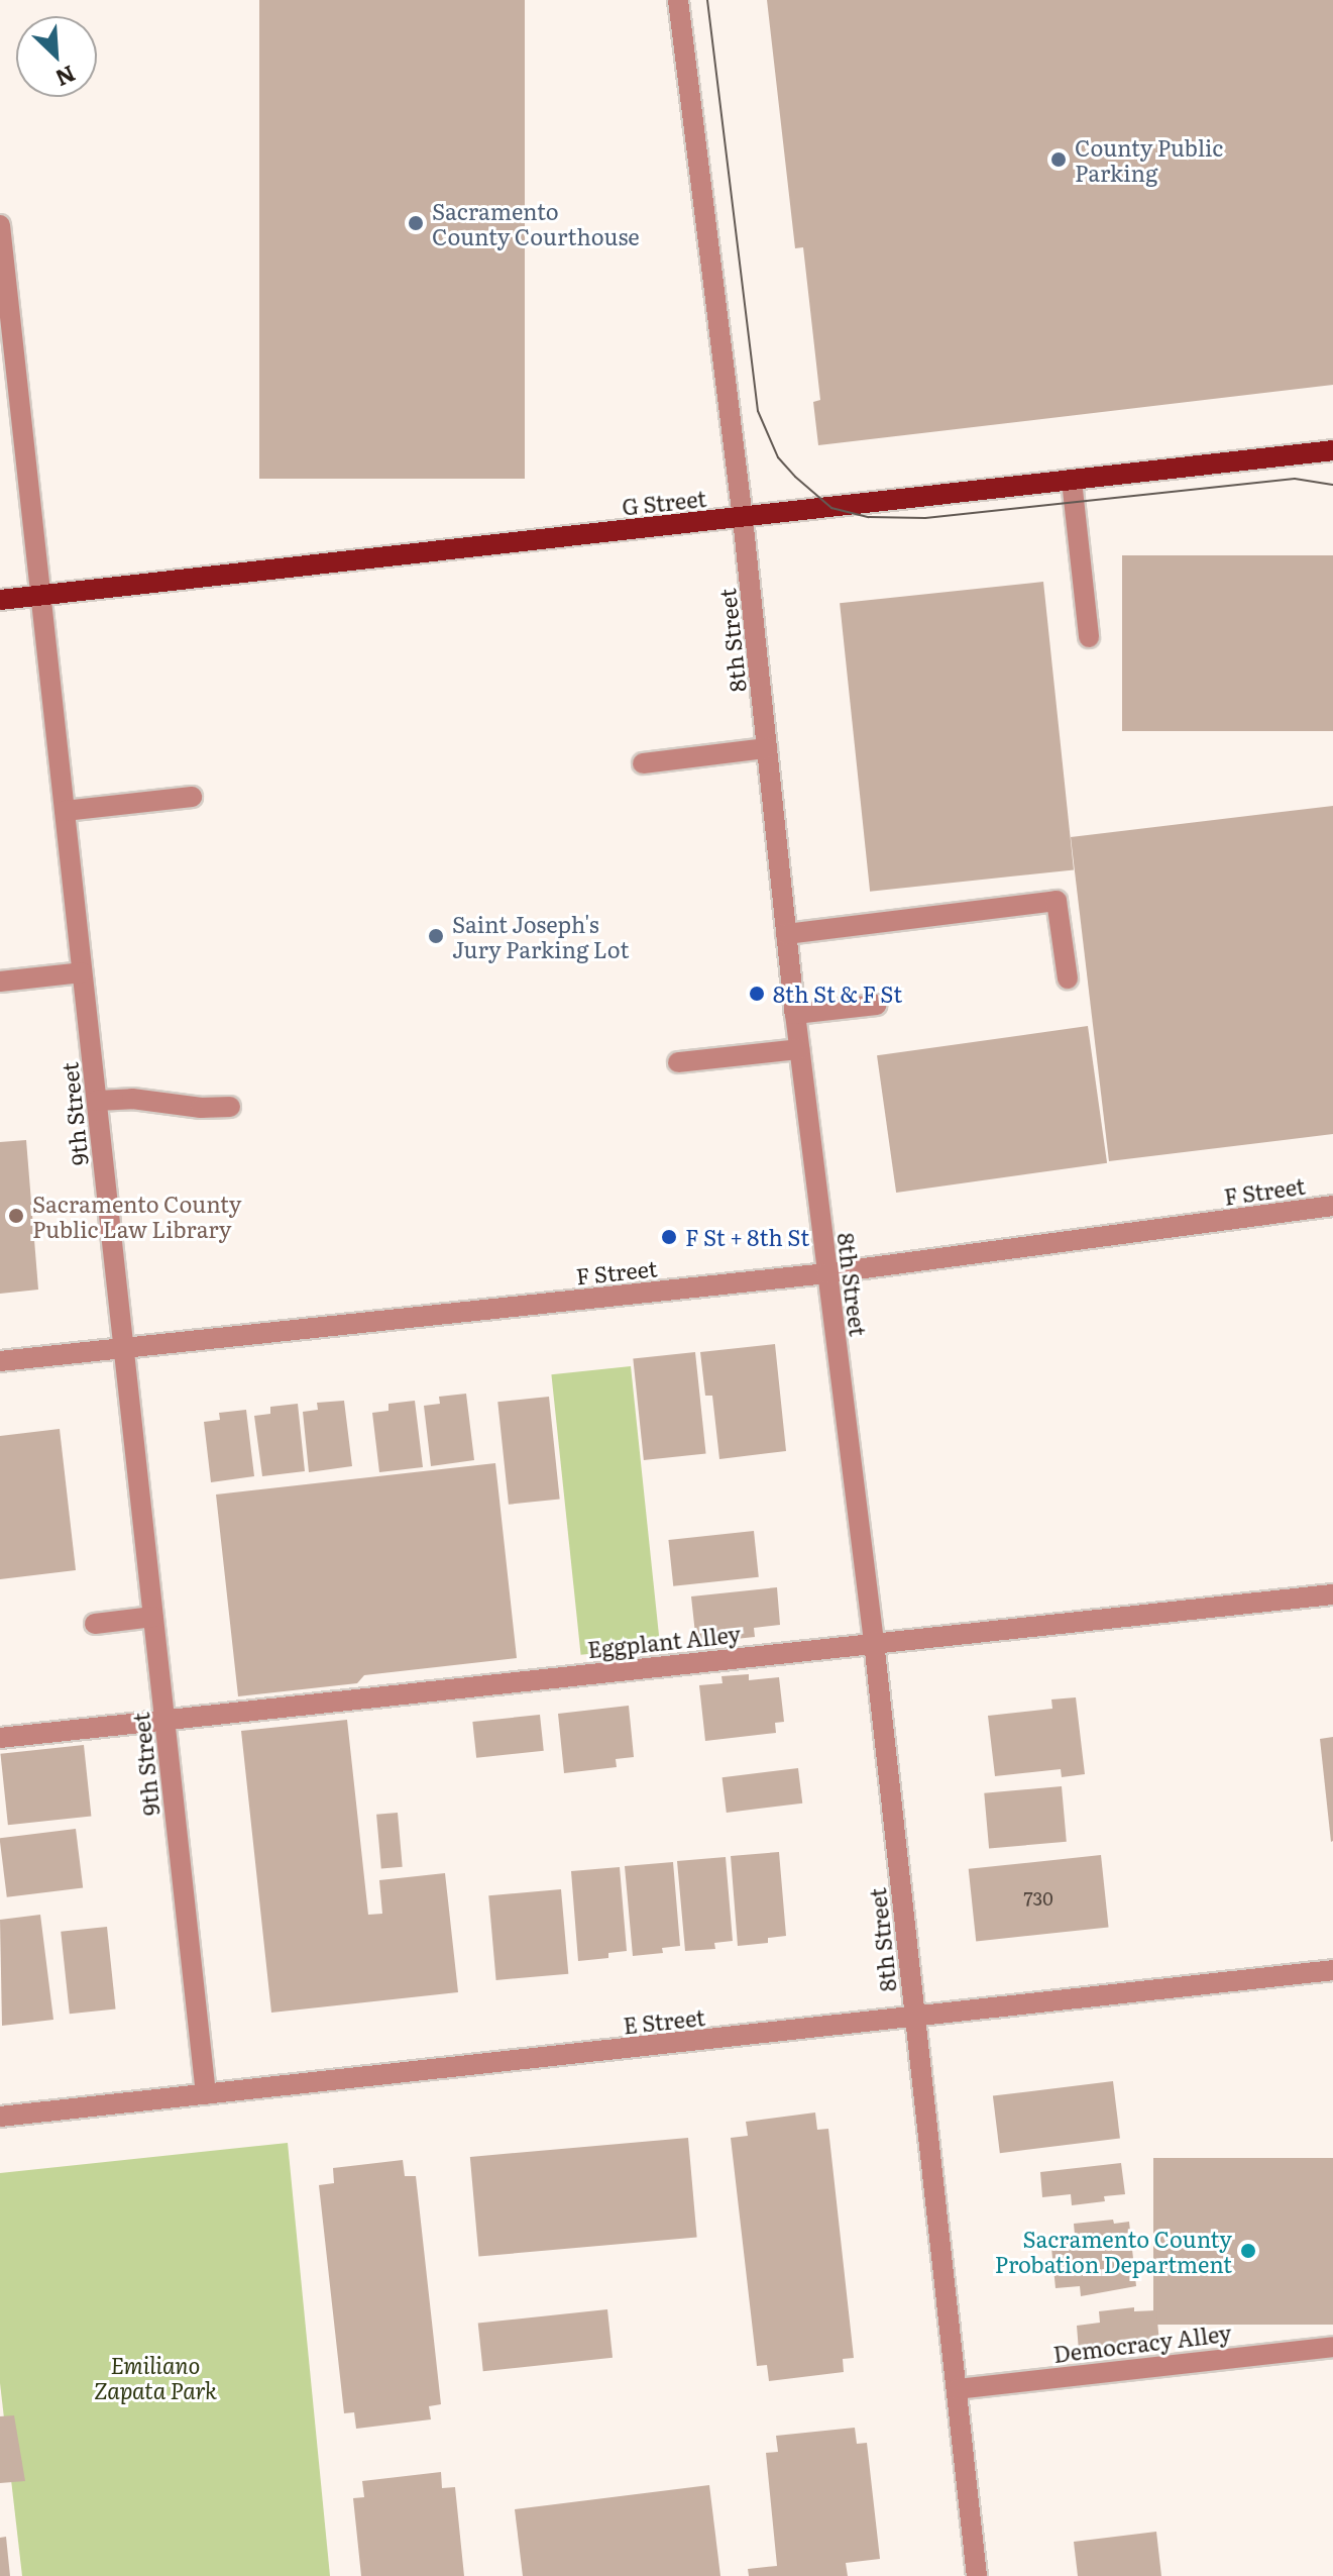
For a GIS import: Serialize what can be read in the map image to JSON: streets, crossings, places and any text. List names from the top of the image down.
{
  "streets": {
    "main road": ["G Street"],
    "street": [
      "8th Street",
      "9th Street",
      "F Street",
      "Eggplant Alley",
      "E Street",
      "Democracy Alley"
    ]
  },
  "crossings": [
    ["G Street", "8th Street"],
    ["G Street", "9th Street"],
    ["8th Street", "F Street"],
    ["8th Street", "Eggplant Alley"],
    ["8th Street", "E Street"],
    ["8th Street", "Democracy Alley"],
    ["9th Street", "F Street"],
    ["9th Street", "Eggplant Alley"],
    ["9th Street", "E Street"]
  ],
  "parks": ["Emiliano Zapata Park"],
  "places": [
    "County Public Parking",
    "Sacramento County Courthouse",
    "Saint Joseph's Jury Parking Lot",
    "8th St & F St",
    "Sacramento County Public Law Library",
    "F St + 8th St",
    "Sacramento County Probation Department"
  ],
  "house_numbers": ["730"],
  "north": "bottom right"
}
